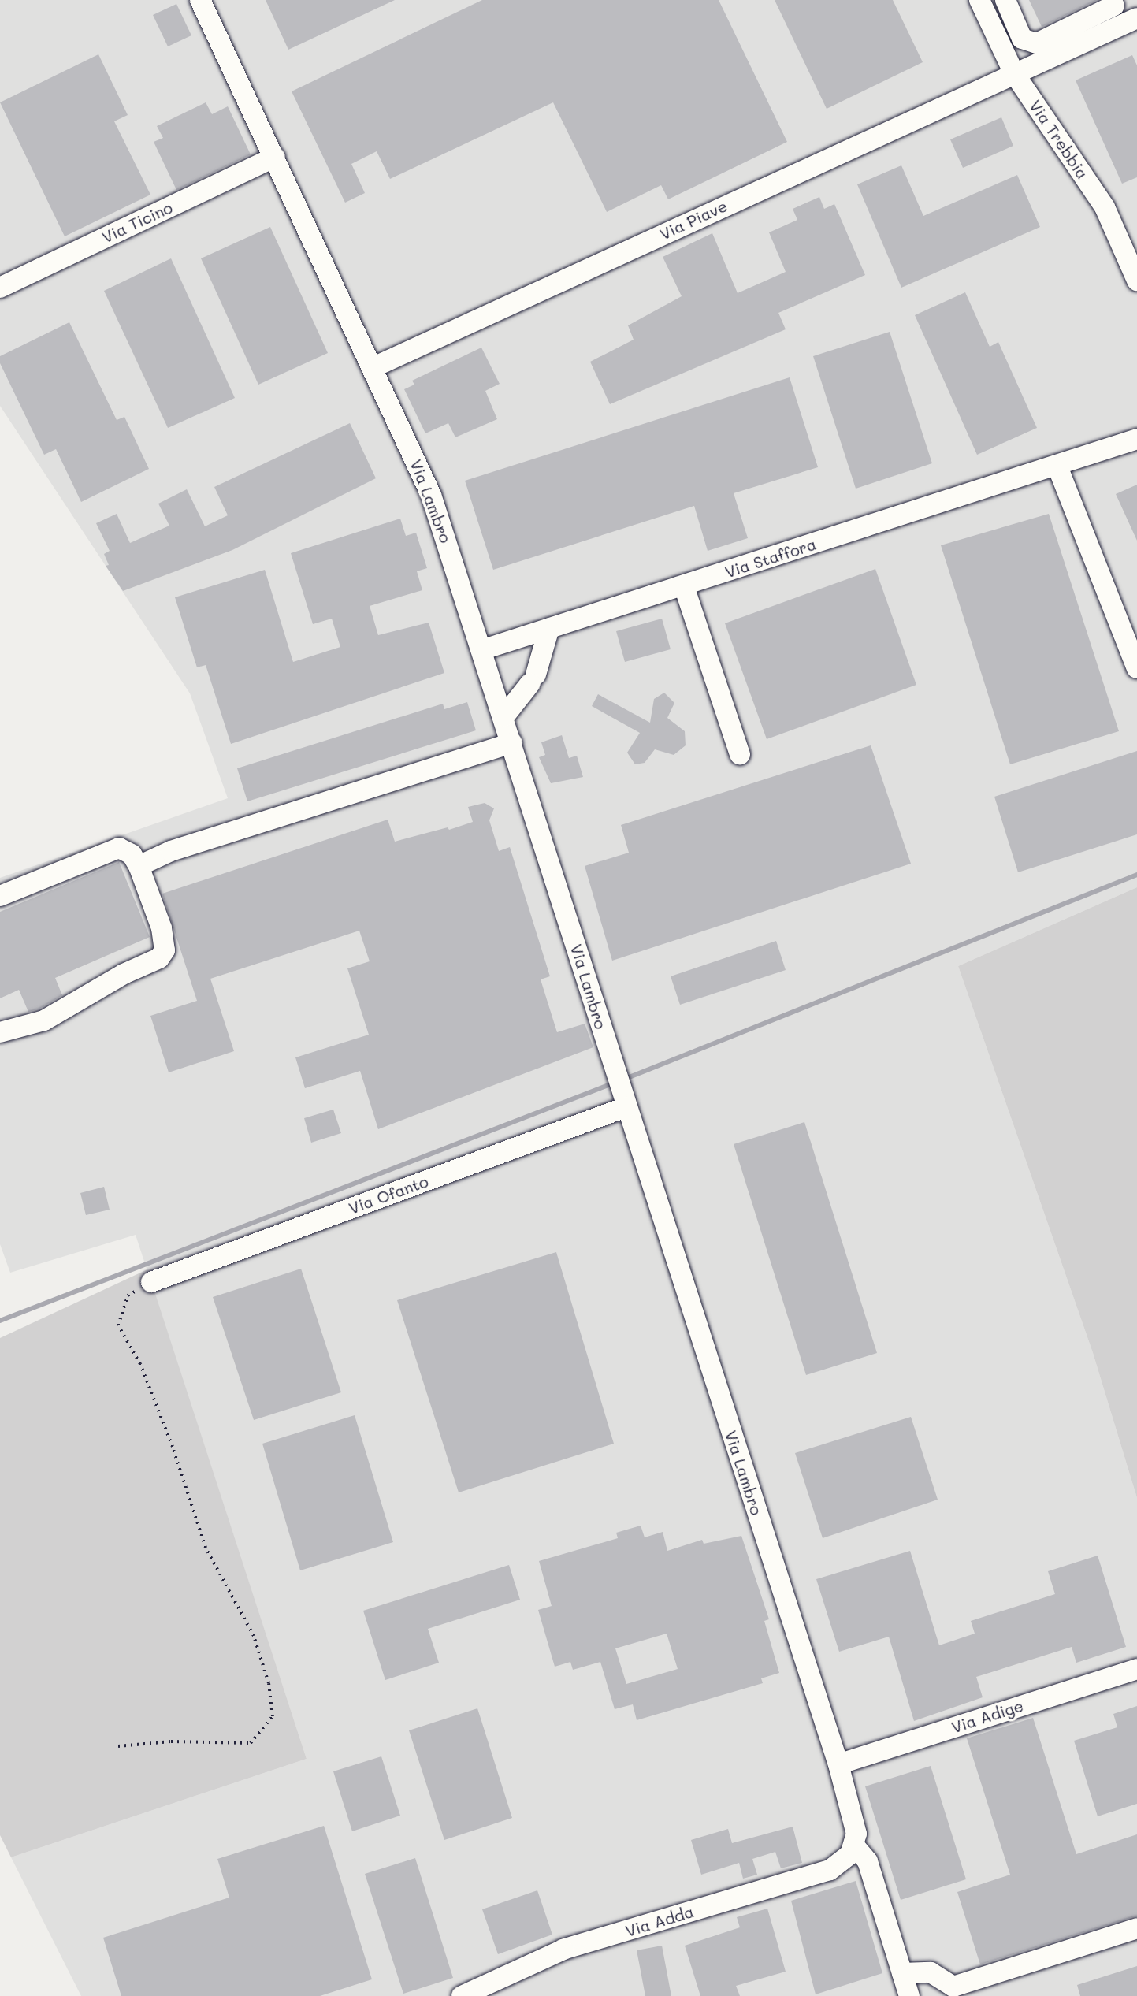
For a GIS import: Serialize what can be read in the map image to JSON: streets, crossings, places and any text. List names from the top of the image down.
{
  "streets": {
    "street": [
      "Via Trebbia",
      "Via Piave",
      "Via Ticino",
      "Via Lambro",
      "Via Staffora",
      "Via Ofanto",
      "Via Adige",
      "Via Adda"
    ]
  },
  "crossings": [
    ["Via Trebbia", "Via Piave"],
    ["Via Piave", "Via Lambro"],
    ["Via Ticino", "Via Lambro"],
    ["Via Lambro", "Via Staffora"],
    ["Via Lambro", "Via Ofanto"],
    ["Via Lambro", "Via Adige"],
    ["Via Lambro", "Via Adda"]
  ]
}
